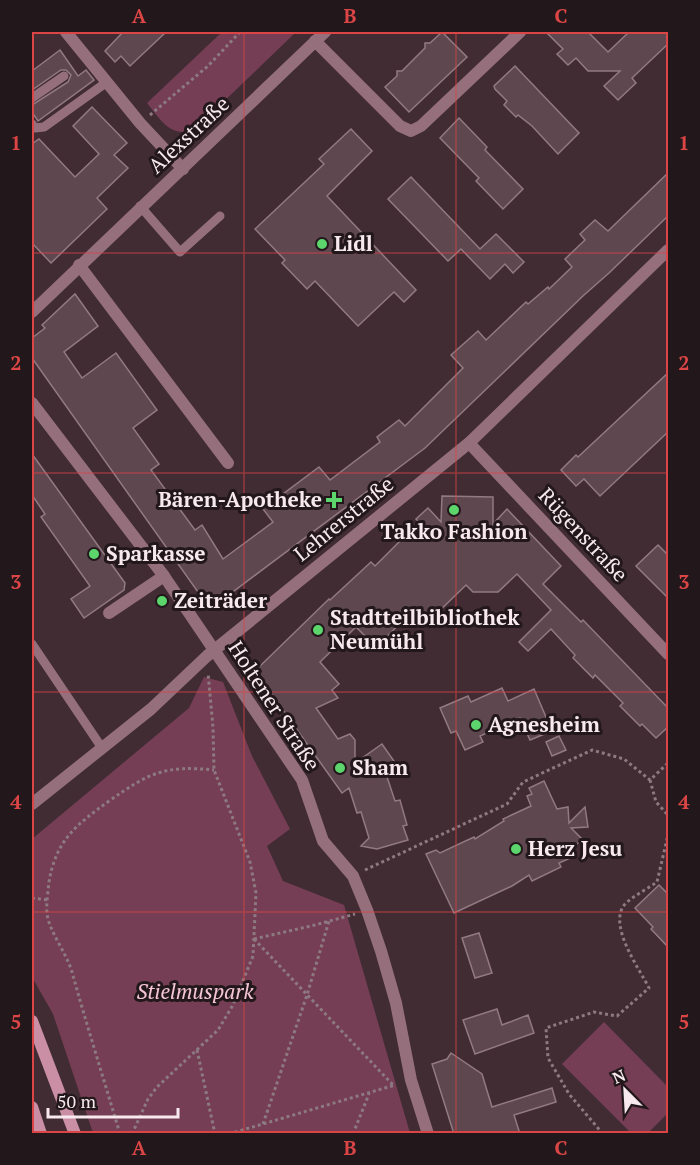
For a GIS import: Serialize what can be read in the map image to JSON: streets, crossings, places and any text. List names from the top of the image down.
{
  "streets": {
    "street": [
      "Alexstraße",
      "Lehrerstraße",
      "Rügenstraße",
      "Holtener Straße"
    ]
  },
  "crossings": [
    ["Lehrerstraße", "Rügenstraße"],
    ["Lehrerstraße", "Holtener Straße"]
  ],
  "parks": ["Stielmuspark"],
  "places": {
    "other": [
      "Lidl",
      "Takko Fashion",
      "Sparkasse",
      "Zeiträder",
      "Stadtteilbibliothek Neumühl",
      "Agnesheim",
      "Sham",
      "Herz Jesu"
    ],
    "health": ["Bären-Apotheke"]
  },
  "scale_bar": "50 m",
  "north": "top left",
  "grid": {
    "columns": ["A", "B", "C"],
    "rows": [
      "1",
      "2",
      "3",
      "4",
      "5"
    ]
  }
}
